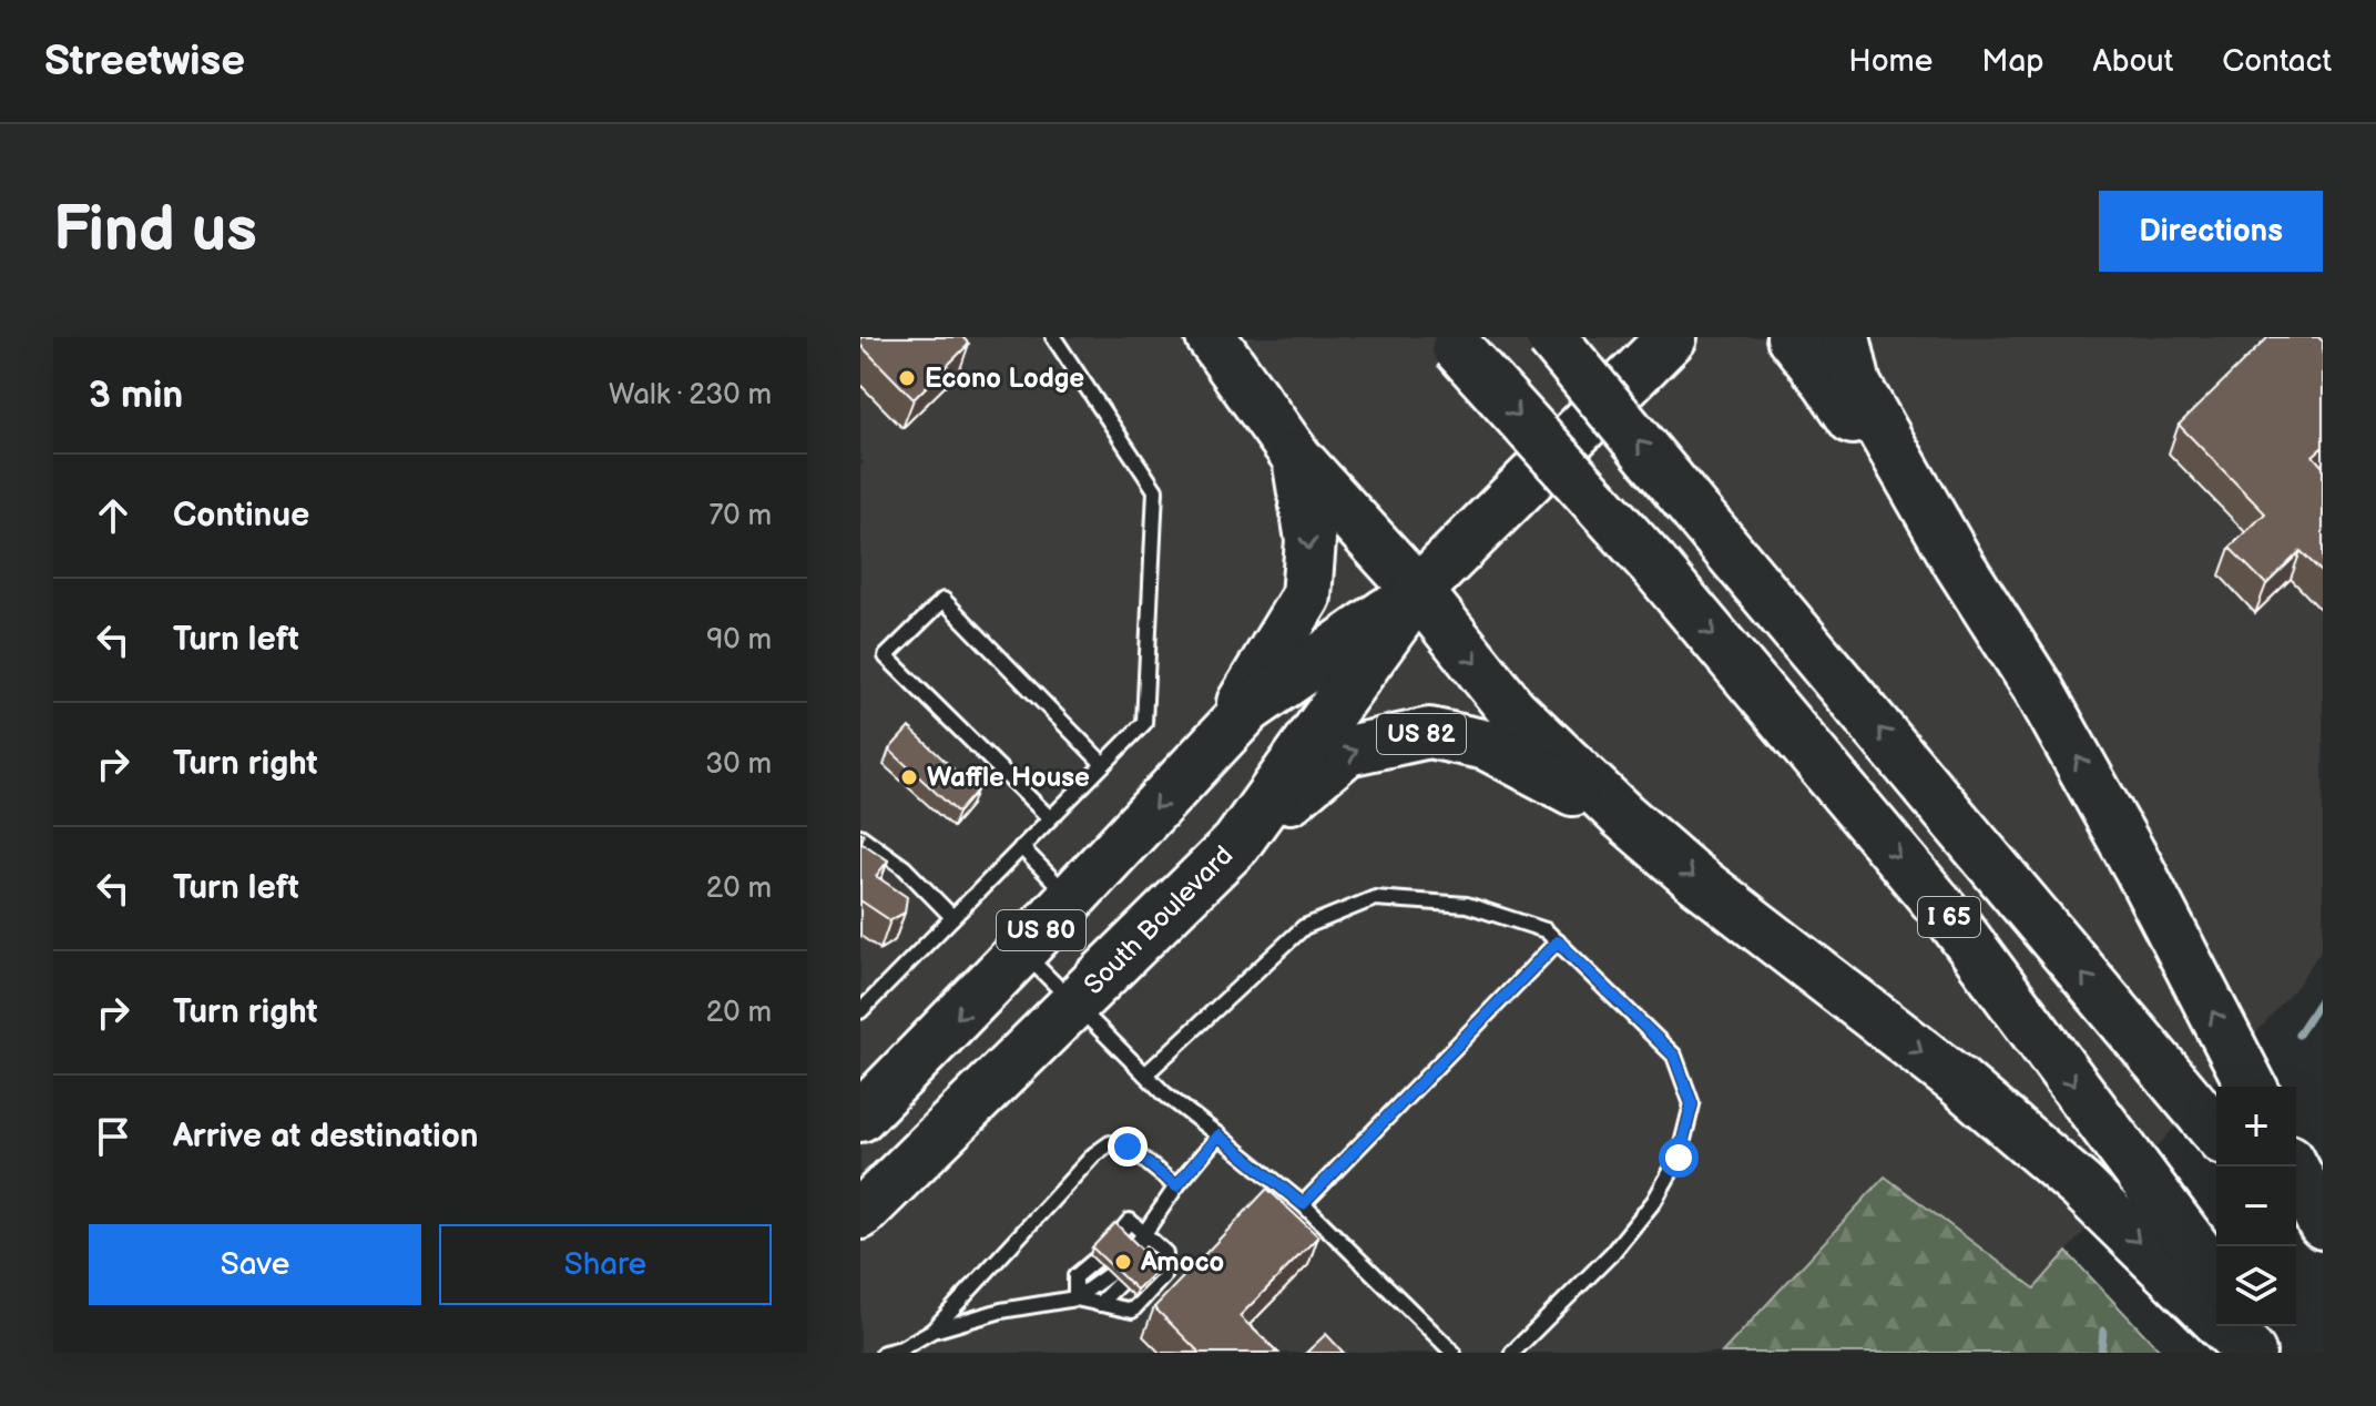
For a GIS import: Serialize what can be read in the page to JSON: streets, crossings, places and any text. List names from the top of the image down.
{
  "streets": {
    "highway": [
      "US 82",
      "I 65",
      "South Boulevard",
      "US 80"
    ]
  },
  "crossings": [
    ["US 82", "South Boulevard"],
    ["South Boulevard", "US 80"]
  ],
  "places": ["Econo Lodge", "Waffle House", "Amoco"],
  "page": {
    "header": "Streetwise",
    "nav": [
      "Home",
      "Map",
      "About",
      "Contact"
    ],
    "buttons": [
      "Directions",
      ["Save", "Share"]
    ],
    "title": "Find us",
    "heading": ["3 min", "Walk · 230 m"],
    "list": [
      ["Continue", "70 m"],
      ["Turn left", "90 m"],
      ["Turn right", "30 m"],
      ["Turn left", "20 m"],
      ["Turn right", "20 m"],
      "Arrive at destination"
    ],
    "map_buttons": ["+", "−"]
  }
}
